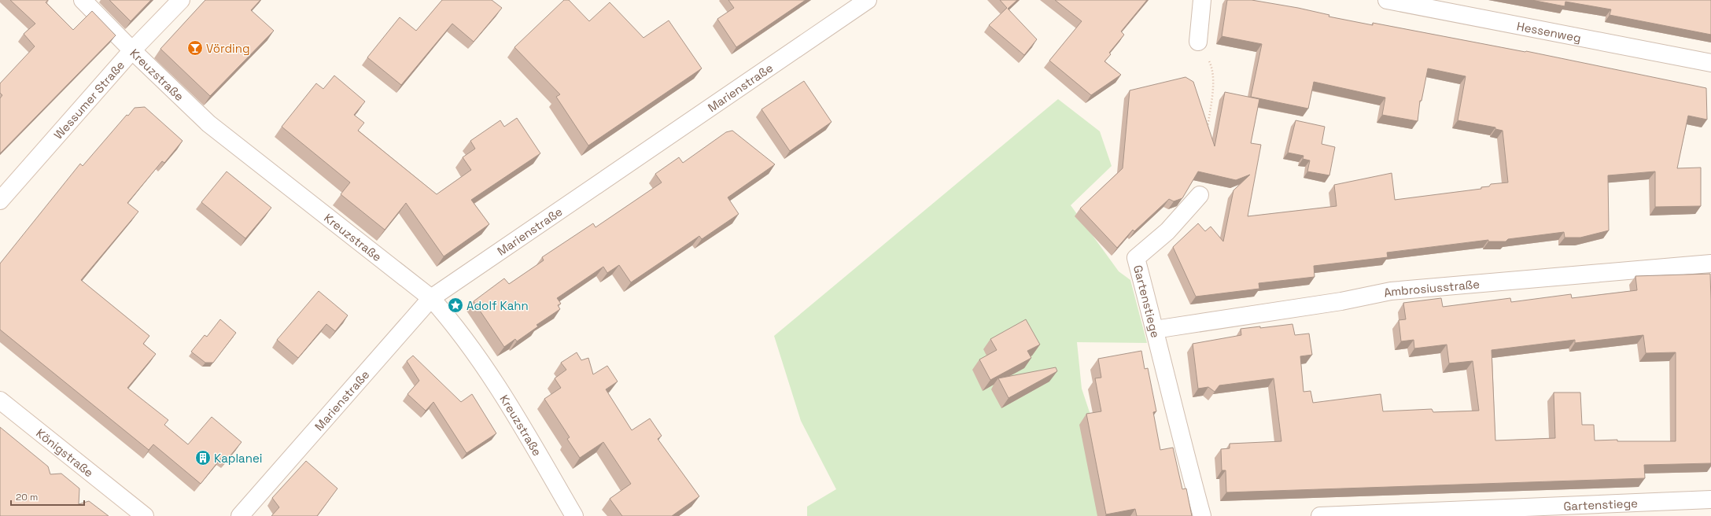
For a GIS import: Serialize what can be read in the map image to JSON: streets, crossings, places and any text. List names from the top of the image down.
{
  "streets": {
    "street": [
      "Hessenweg",
      "Kreuzstraße",
      "Marienstraße",
      "Wessumer Straße",
      "Ambrosiusstraße",
      "Gartenstiege",
      "Königstraße"
    ]
  },
  "crossings": [
    ["Kreuzstraße", "Marienstraße"],
    ["Kreuzstraße", "Wessumer Straße"],
    ["Ambrosiusstraße", "Gartenstiege"]
  ],
  "places": {
    "bar": ["Vörding"],
    "place": ["Adolf Kahn"],
    "building": ["Kaplanei"]
  },
  "scale_bar": "20 m"
}
